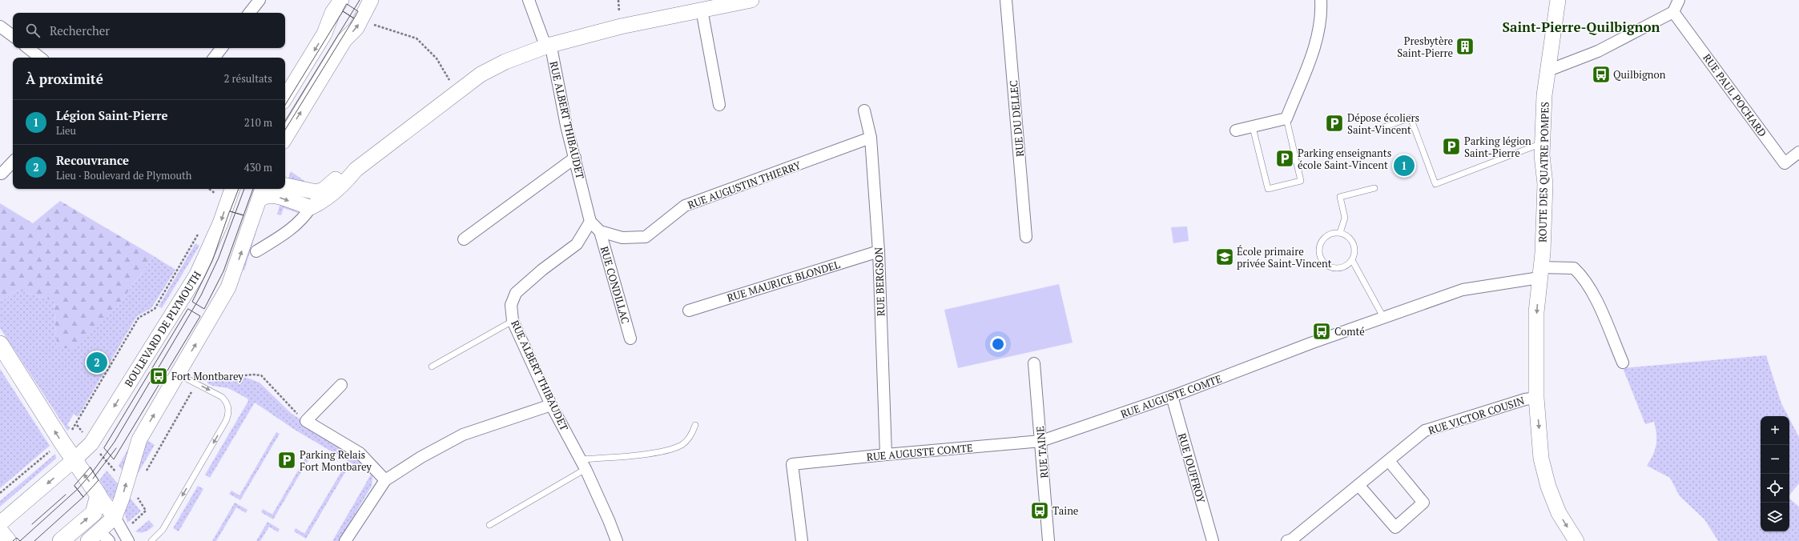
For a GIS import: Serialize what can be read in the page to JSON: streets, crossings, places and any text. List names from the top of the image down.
{
  "streets": {
    "main road": ["ROUTE DES QUATRE POMPES", "BOULEVARD DE PLYMOUTH"],
    "street": [
      "RUE PAUL POCHARD",
      "RUE DU DELLEC",
      "RUE ALBERT THIBAUDET",
      "RUE AUGUSTIN THIERRY",
      "RUE MAURICE BLONDEL",
      "RUE BERGSON",
      "RUE CONDILLAC",
      "RUE AUGUSTE COMTE",
      "RUE VICTOR COUSIN",
      "RUE TAINE",
      "RUE JOUFFROY"
    ]
  },
  "crossings": [
    ["ROUTE DES QUATRE POMPES", "RUE AUGUSTE COMTE"],
    ["ROUTE DES QUATRE POMPES", "RUE VICTOR COUSIN"],
    ["RUE AUGUSTIN THIERRY", "RUE BERGSON"],
    ["RUE AUGUSTIN THIERRY", "RUE CONDILLAC"],
    ["RUE MAURICE BLONDEL", "RUE BERGSON"],
    ["RUE BERGSON", "RUE AUGUSTE COMTE"],
    ["RUE AUGUSTE COMTE", "RUE TAINE"],
    ["RUE AUGUSTE COMTE", "RUE JOUFFROY"]
  ],
  "one_way": ["ROUTE DES QUATRE POMPES"],
  "districts": ["Saint-Pierre-Quilbignon"],
  "places": {
    "building": ["Presbytère Saint-Pierre"],
    "bus stop": [
      "Quilbignon",
      "Comté",
      "Fort Montbarey",
      "Taine"
    ],
    "parking": [
      "Dépose écoliers Saint-Vincent",
      "Parking légion Saint-Pierre",
      "Parking enseignants école Saint-Vincent",
      "Parking Relais Fort Montbarey"
    ],
    "school or university": ["École primaire privée Saint-Vincent"]
  },
  "page": {
    "search": "Rechercher",
    "heading": ["À proximité", "2 résultats"],
    "list": [
      {
        "mark": "1",
        "name": "Légion Saint-Pierre",
        "note": "Lieu",
        "value": "210 m"
      },
      {
        "mark": "2",
        "name": "Recouvrance",
        "note": "Lieu · Boulevard de Plymouth",
        "value": "430 m"
      }
    ],
    "pins": ["1", "2"],
    "map_buttons": ["+", "−"]
  }
}
